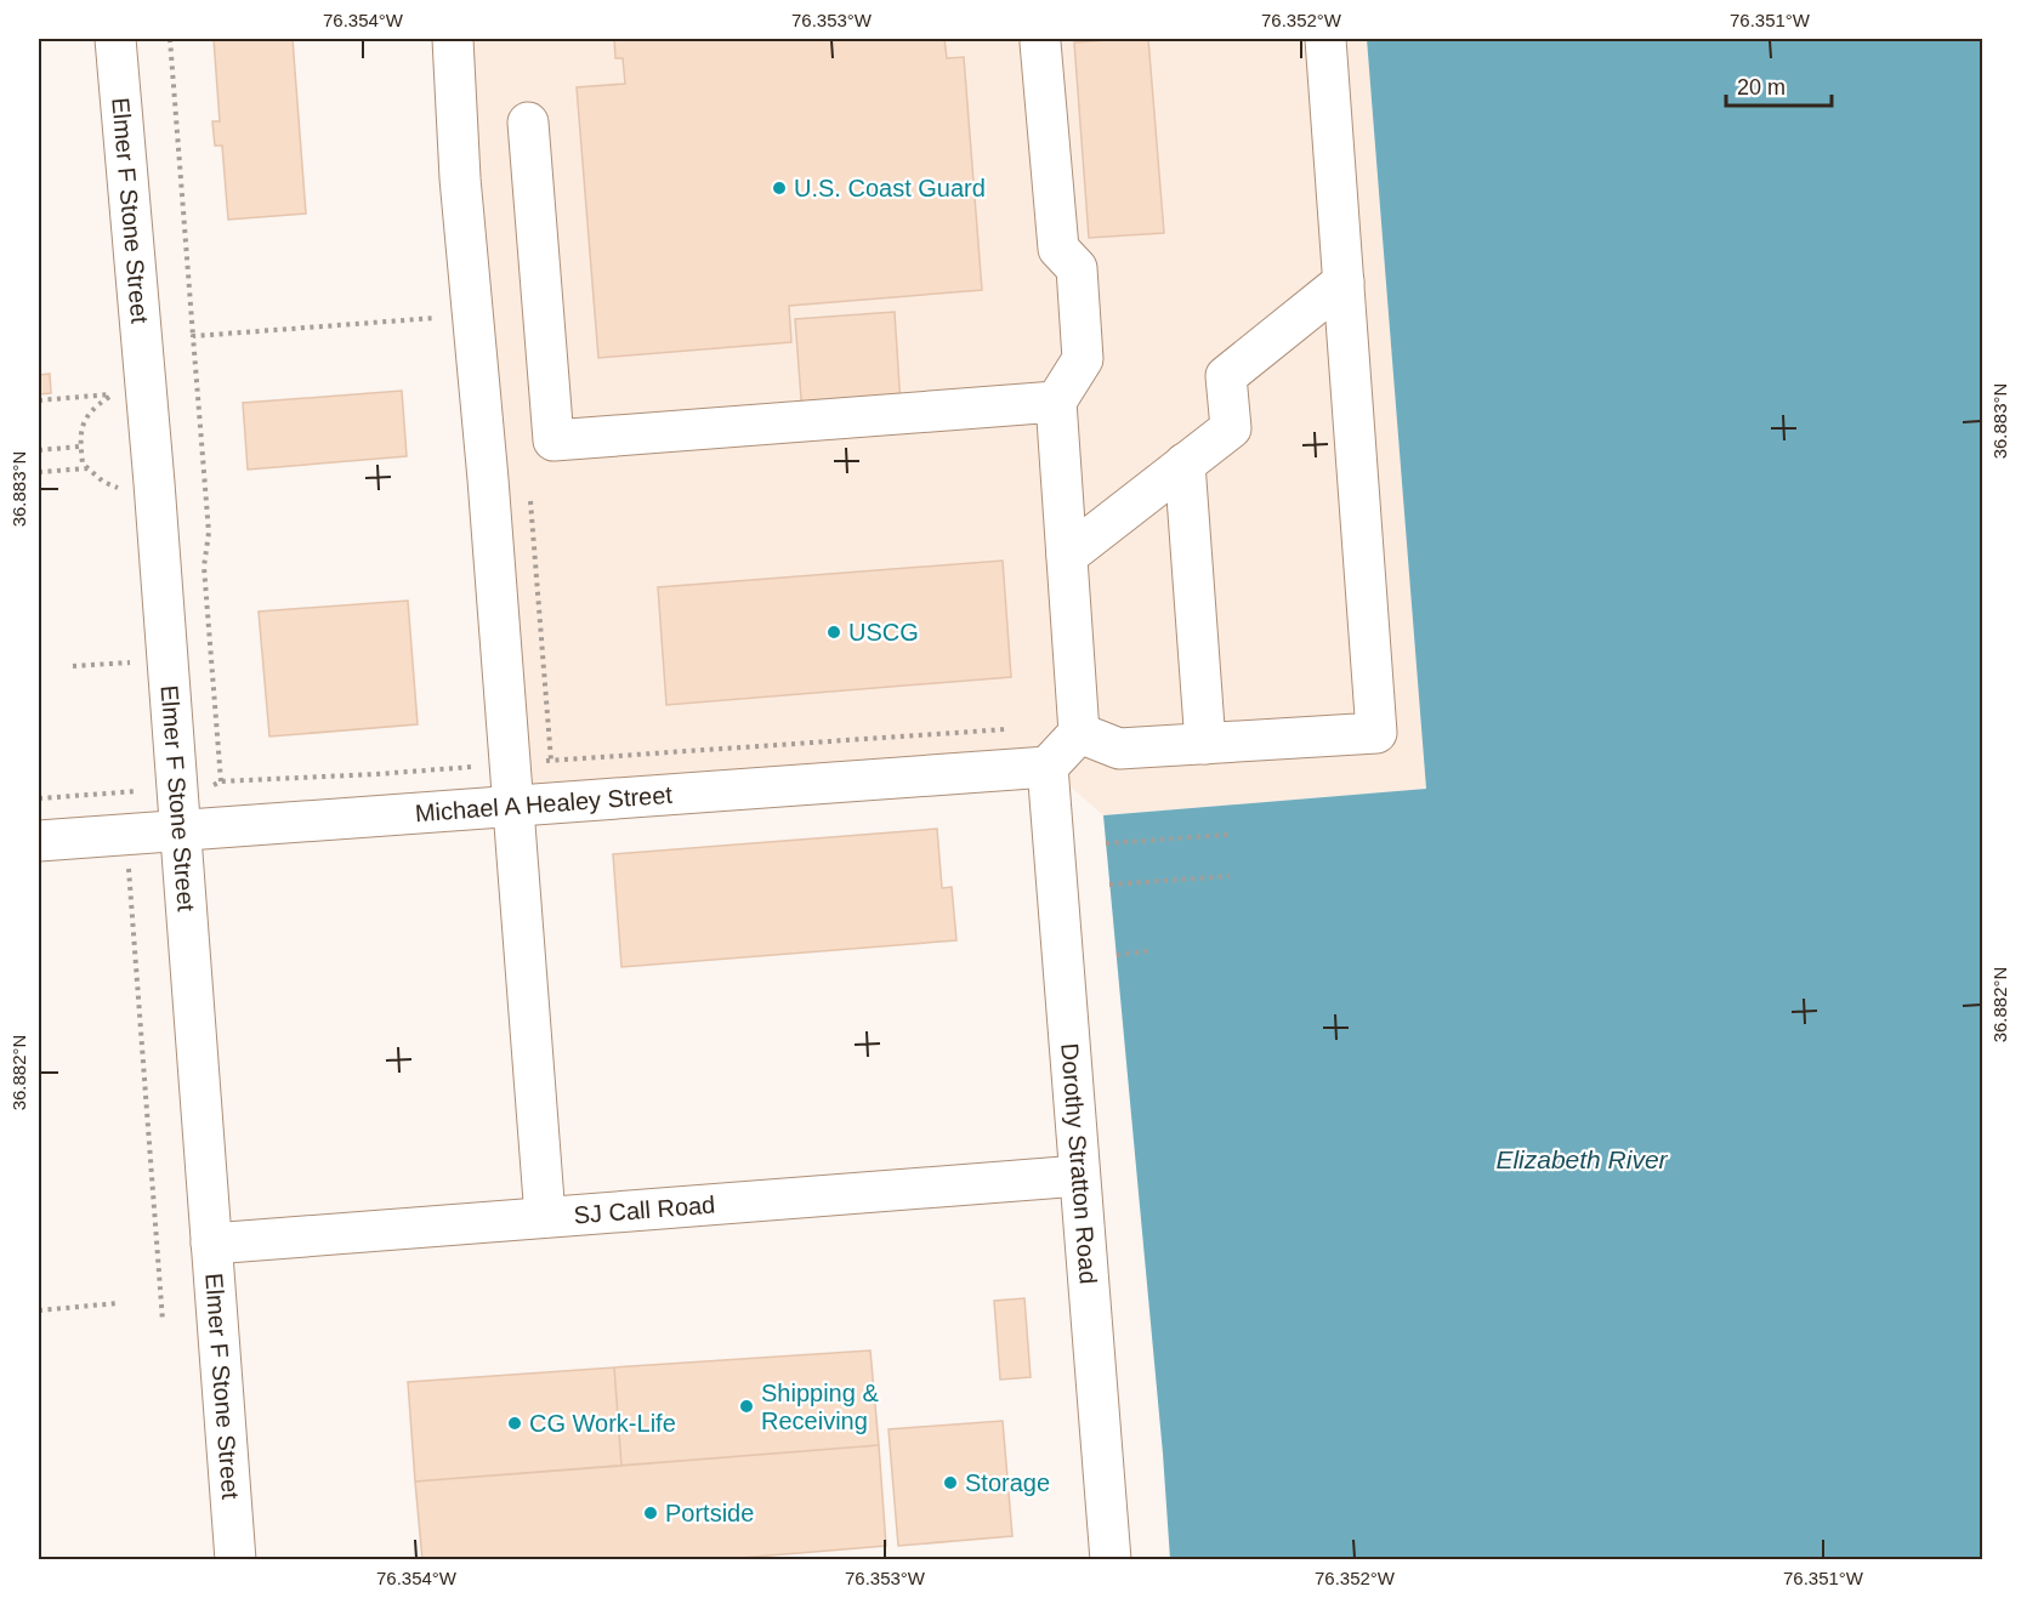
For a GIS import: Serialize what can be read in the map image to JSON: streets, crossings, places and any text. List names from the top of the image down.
{
  "streets": {
    "street": [
      "Elmer F Stone Street",
      "Michael A Healey Street",
      "Dorothy Stratton Road",
      "SJ Call Road"
    ]
  },
  "crossings": [
    ["Elmer F Stone Street", "Michael A Healey Street"],
    ["Elmer F Stone Street", "SJ Call Road"],
    ["Michael A Healey Street", "Dorothy Stratton Road"],
    ["Dorothy Stratton Road", "SJ Call Road"]
  ],
  "water": ["Elizabeth River"],
  "places": [
    "U.S. Coast Guard",
    "USCG",
    "Shipping & Receiving",
    "CG Work-Life",
    "Storage",
    "Portside"
  ],
  "scale_bar": "20 m",
  "coordinates": [
    "76.354°W",
    "76.353°W",
    "76.352°W",
    "76.351°W",
    "36.883°N",
    "36.882°N"
  ]
}
